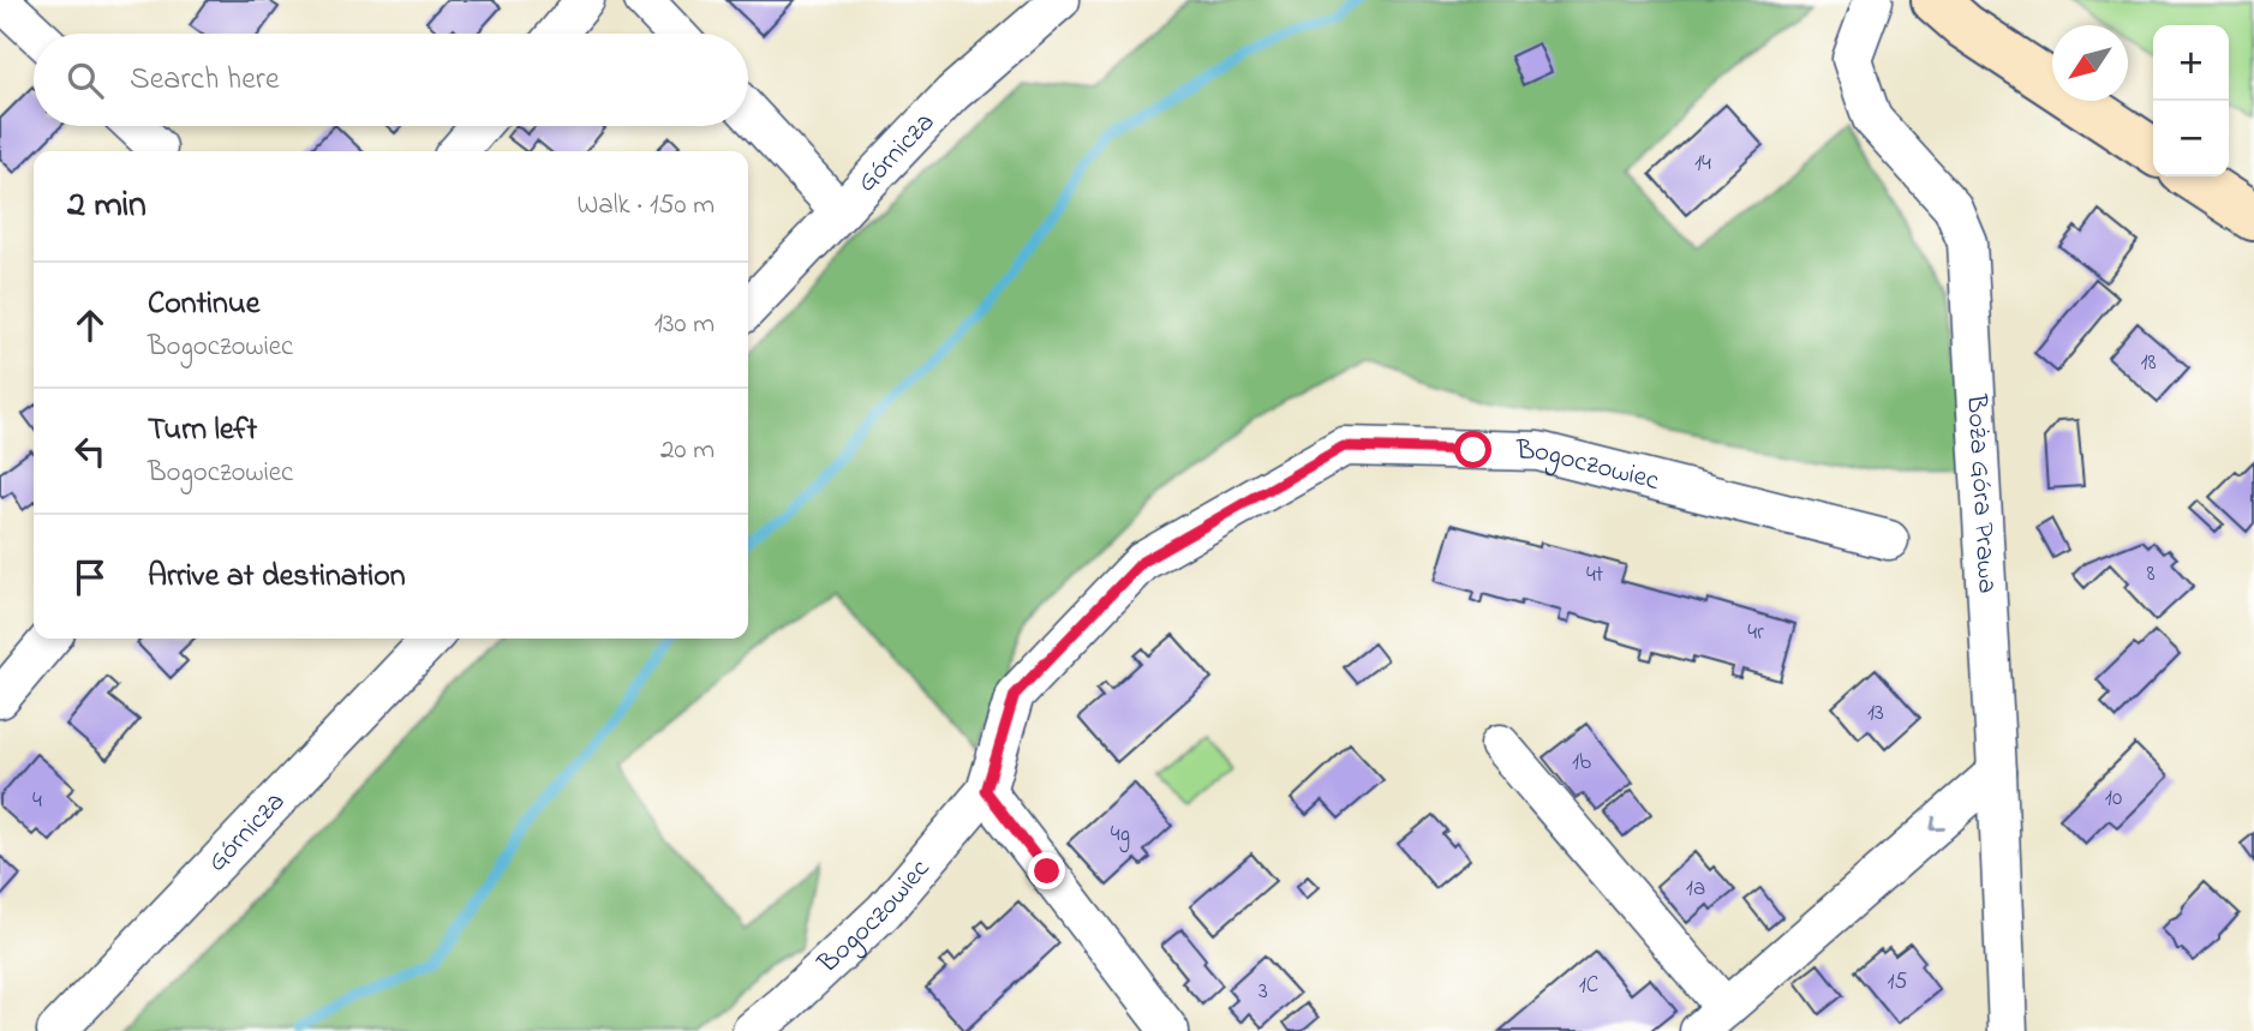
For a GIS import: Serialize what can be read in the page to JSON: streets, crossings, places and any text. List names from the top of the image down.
{
  "streets": {
    "street": ["Górnicza", "Bogoczowiec", "Boża Góra Prawa"]
  },
  "house_numbers": [
    "14",
    "18",
    "8",
    "4t",
    "4r",
    "13",
    "1b",
    "10",
    "4",
    "4g",
    "1a",
    "15",
    "1C",
    "3"
  ],
  "north": "bottom left",
  "page": {
    "map_buttons": ["+", "−"],
    "search": "Search here",
    "heading": ["2 min", "Walk · 150 m"],
    "list": [
      ["Continue", "Bogoczowiec", "130 m"],
      ["Turn left", "Bogoczowiec", "20 m"],
      "Arrive at destination"
    ]
  }
}
